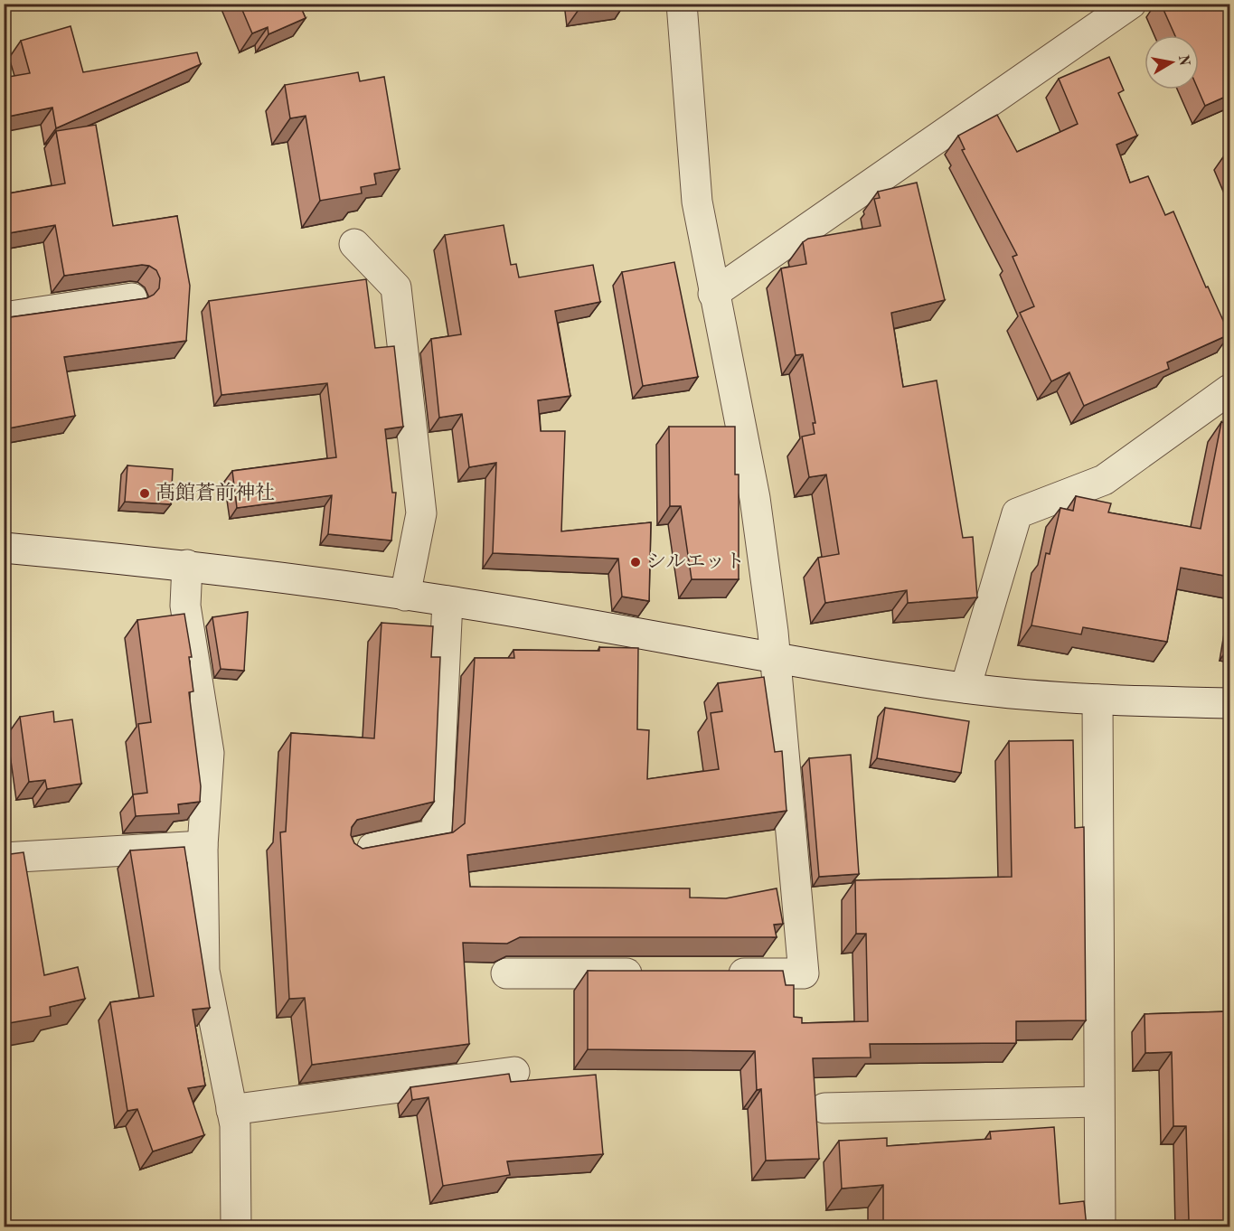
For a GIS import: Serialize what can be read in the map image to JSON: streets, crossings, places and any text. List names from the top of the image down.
{
  "places": ["髙館蒼前神社", "シルエット"],
  "north": "right"
}
